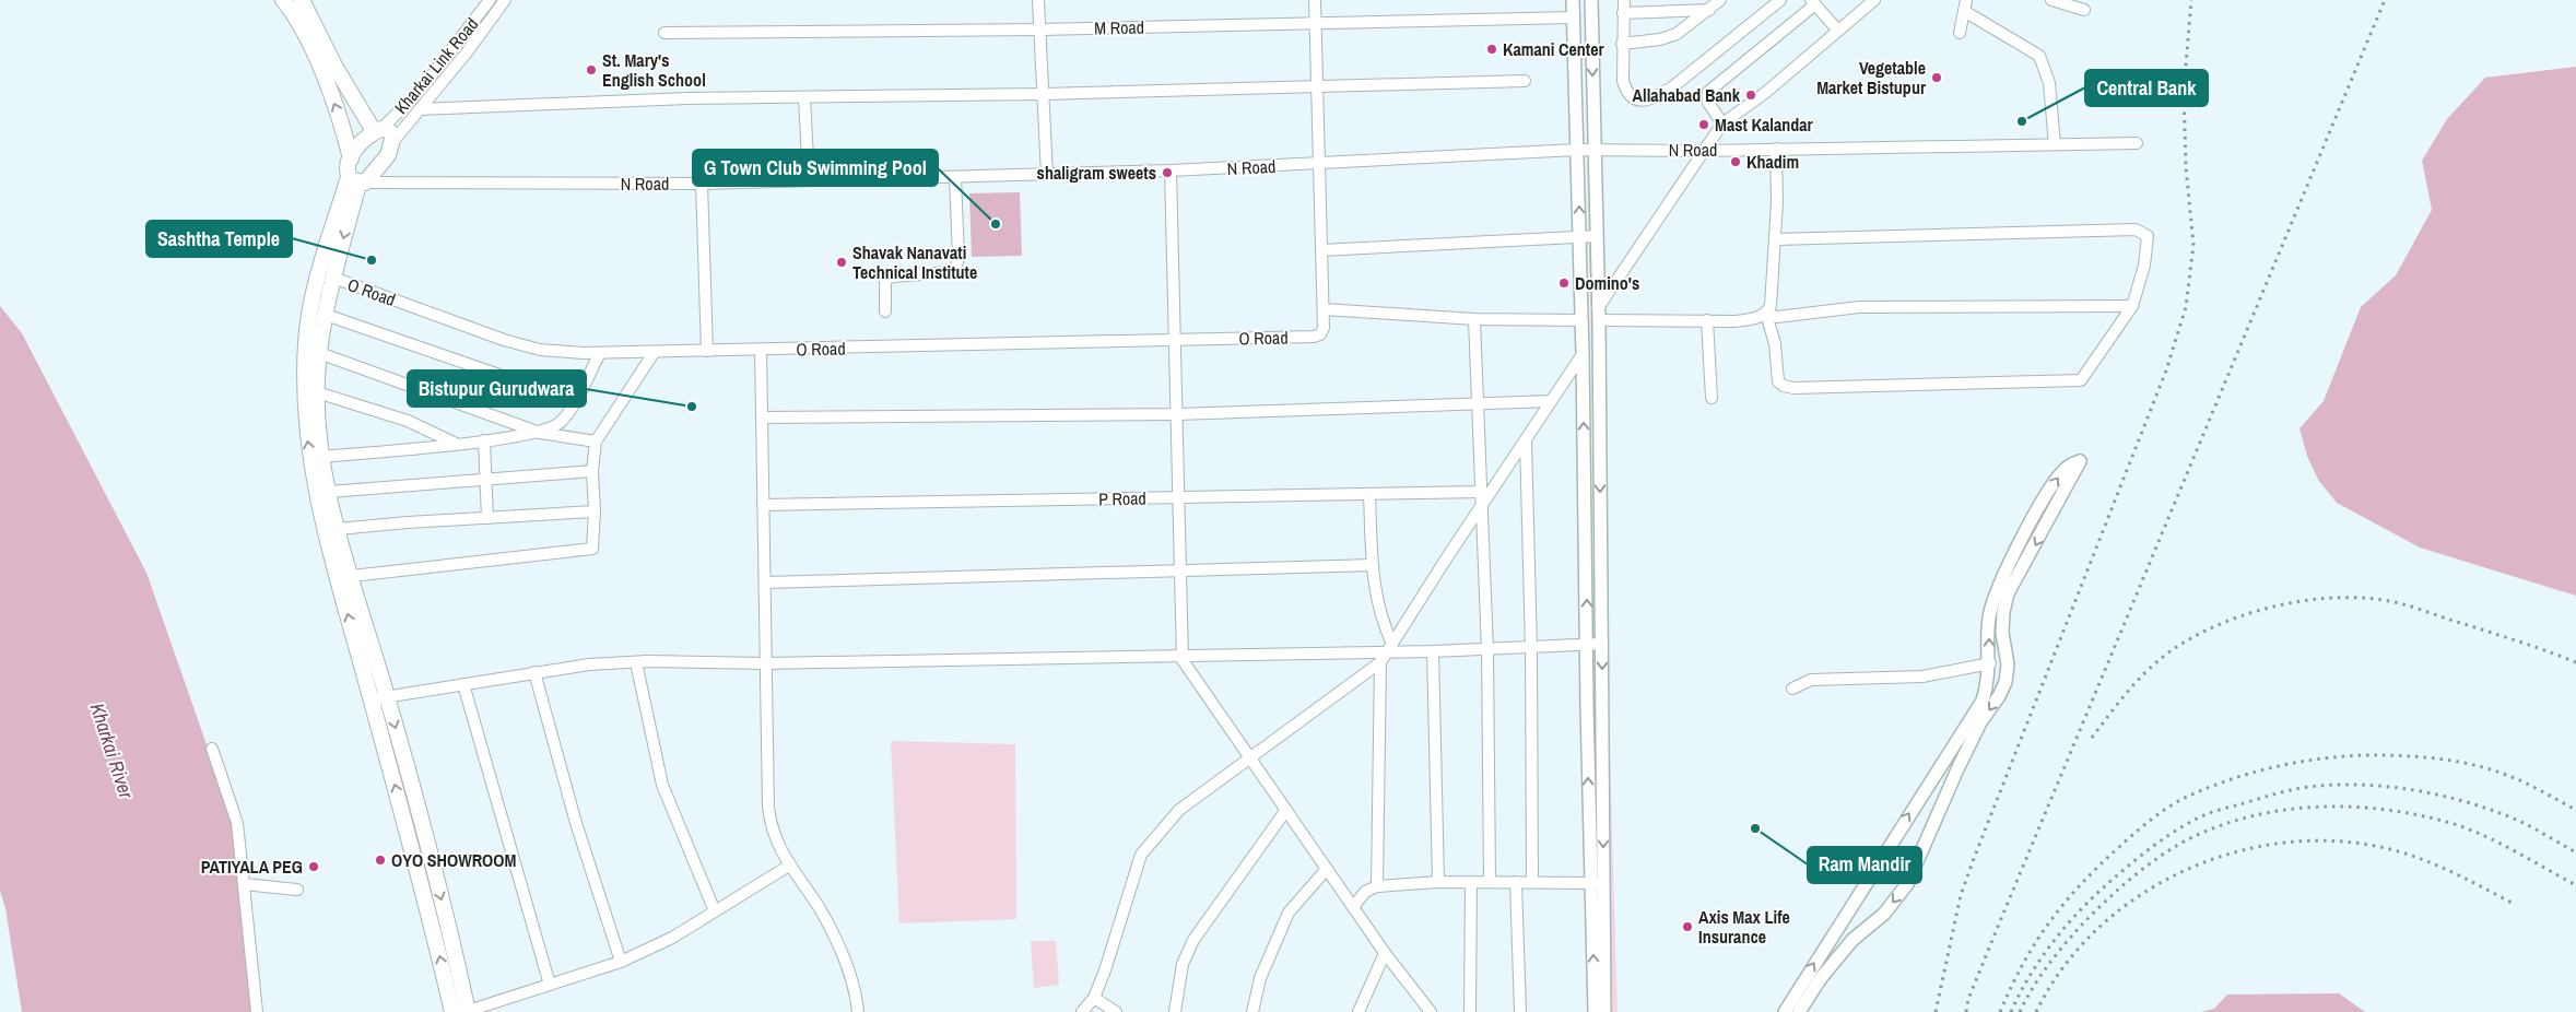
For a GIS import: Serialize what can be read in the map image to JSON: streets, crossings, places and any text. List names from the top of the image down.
{
  "streets": {
    "street": [
      "M Road",
      "Kharkai Link Road",
      "N Road",
      "O Road",
      "P Road"
    ]
  },
  "water": ["Kharkai River"],
  "places": [
    "Kamani Center",
    "St. Mary's English School",
    "Vegetable Market Bistupur",
    "Allahabad Bank",
    "Central Bank",
    "Mast Kalandar",
    "Khadim",
    "shaligram sweets",
    "G Town Club Swimming Pool",
    "Sashtha Temple",
    "Shavak Nanavati Technical Institute",
    "Domino's",
    "Bistupur Gurudwara",
    "Ram Mandir",
    "OYO SHOWROOM",
    "PATIYALA PEG",
    "Axis Max Life Insurance"
  ]
}
